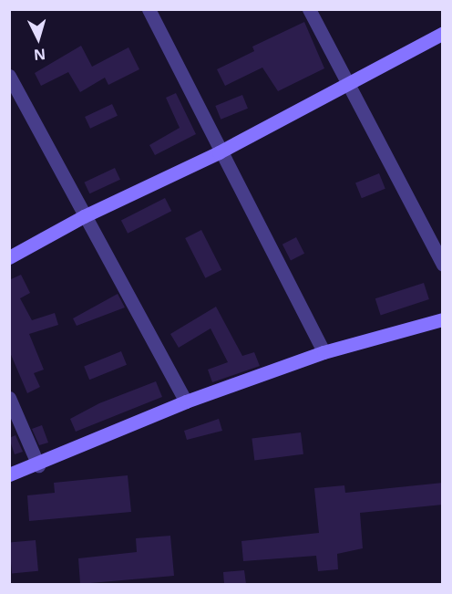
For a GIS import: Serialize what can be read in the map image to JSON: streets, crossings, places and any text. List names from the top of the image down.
{
  "north": "bottom"
}
